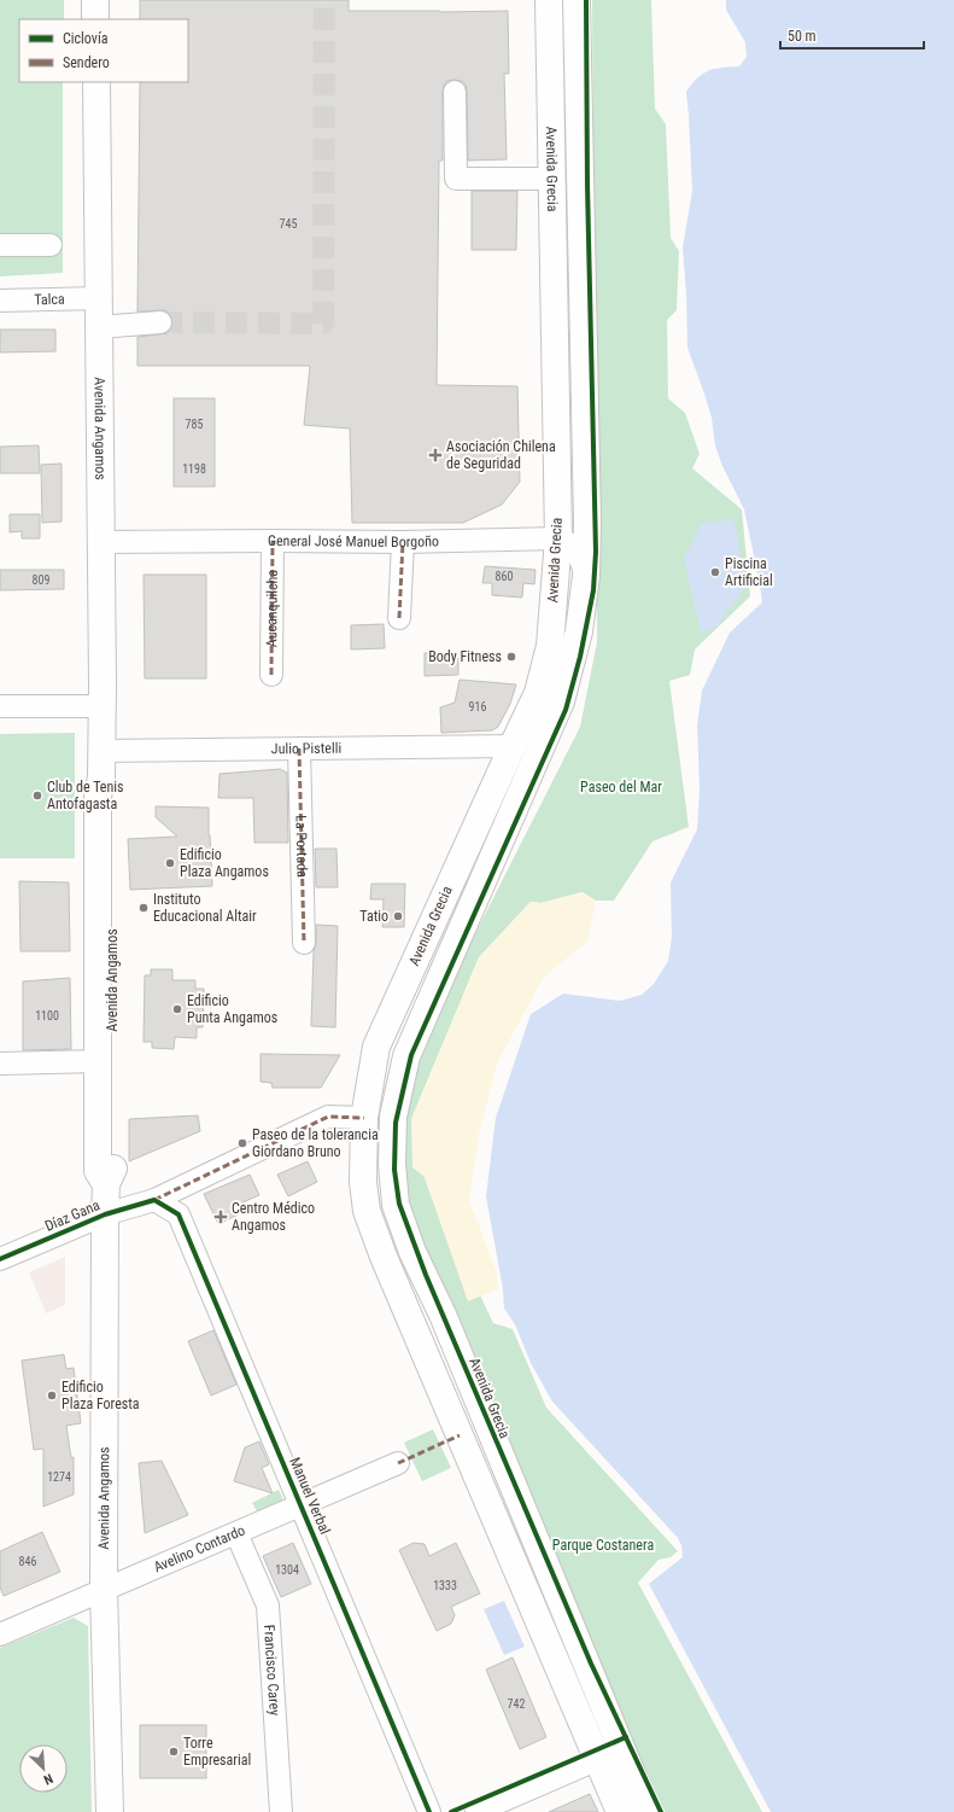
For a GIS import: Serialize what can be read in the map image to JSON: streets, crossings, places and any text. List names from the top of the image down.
{
  "streets": {
    "main road": ["Avenida Grecia", "Avenida Angamos"],
    "street": [
      "Talca",
      "General José Manuel Borgoño",
      "Aucanquilcha",
      "Julio Pistelli",
      "La Portada",
      "Díaz Gana",
      "Manuel Verbal",
      "Avelino Contardo",
      "Francisco Carey"
    ]
  },
  "crossings": [
    ["Avenida Grecia", "General José Manuel Borgoño"],
    ["Avenida Grecia", "Julio Pistelli"],
    ["Avenida Grecia", "Díaz Gana"],
    ["Talca", "Avenida Angamos"],
    ["Avenida Angamos", "General José Manuel Borgoño"],
    ["Avenida Angamos", "Julio Pistelli"],
    ["Avenida Angamos", "Díaz Gana"],
    ["Avenida Angamos", "Avelino Contardo"],
    ["General José Manuel Borgoño", "Aucanquilcha"],
    ["Julio Pistelli", "La Portada"],
    ["Díaz Gana", "Manuel Verbal"],
    ["Manuel Verbal", "Avelino Contardo"],
    ["Avelino Contardo", "Francisco Carey"]
  ],
  "parks": ["Paseo del Mar", "Parque Costanera"],
  "places": {
    "health": ["Asociación Chilena de Seguridad", "Centro Médico Angamos"],
    "other": [
      "Piscina Artificial",
      "Body Fitness",
      "Club de Tenis Antofagasta",
      "Edificio Plaza Angamos",
      "Instituto Educacional Altair",
      "Tatio",
      "Edificio Punta Angamos",
      "Paseo de la tolerancia Giordano Bruno",
      "Edificio Plaza Foresta",
      "Torre Empresarial"
    ]
  },
  "house_numbers": [
    "745",
    "785",
    "1198",
    "860",
    "809",
    "916",
    "1100",
    "1274",
    "846",
    "1304",
    "1333",
    "742"
  ],
  "legend": ["Ciclovía", "Sendero"],
  "scale_bar": "50 m",
  "north": "bottom right"
}
